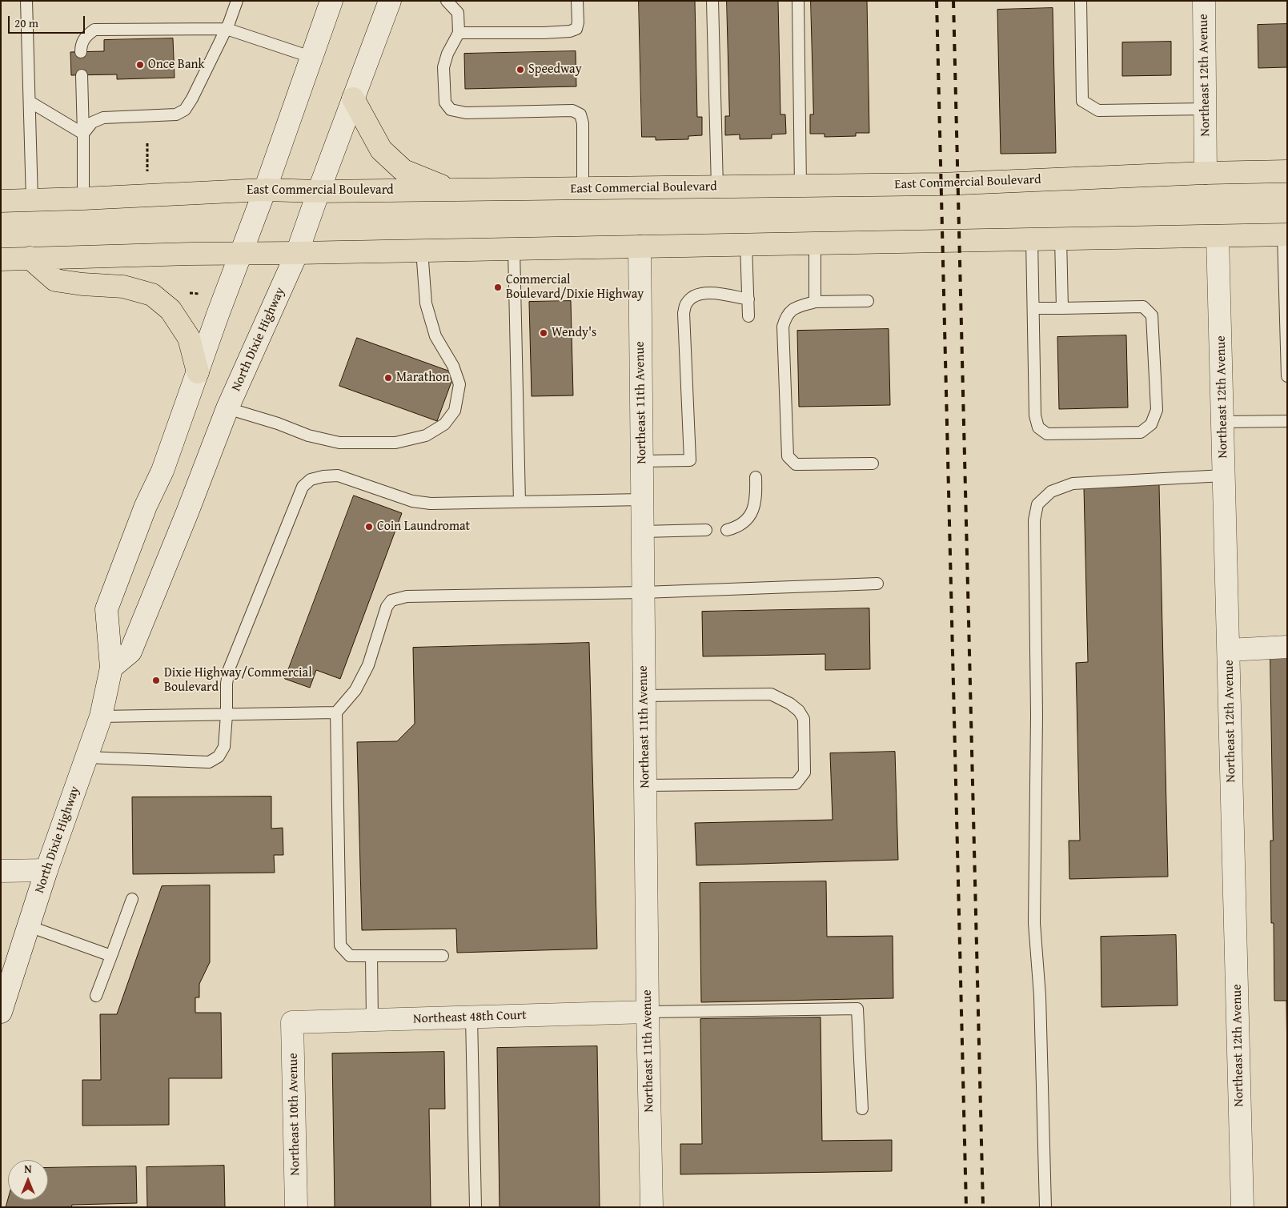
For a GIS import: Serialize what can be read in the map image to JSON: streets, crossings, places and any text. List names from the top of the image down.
{
  "streets": {
    "main road": ["East Commercial Boulevard"],
    "street": [
      "Northeast 12th Avenue",
      "North Dixie Highway",
      "Northeast 11th Avenue",
      "Northeast 48th Court",
      "Northeast 10th Avenue"
    ]
  },
  "crossings": [
    ["Northeast 12th Avenue", "East Commercial Boulevard"],
    ["East Commercial Boulevard", "North Dixie Highway"],
    ["Northeast 11th Avenue", "Northeast 48th Court"],
    ["Northeast 48th Court", "Northeast 10th Avenue"]
  ],
  "places": [
    "Once Bank",
    "Speedway",
    "Commercial Boulevard/Dixie Highway",
    "Wendy's",
    "Marathon",
    "Coin Laundromat",
    "Dixie Highway/Commercial Boulevard"
  ],
  "scale_bar": "20 m",
  "north": "top"
}
